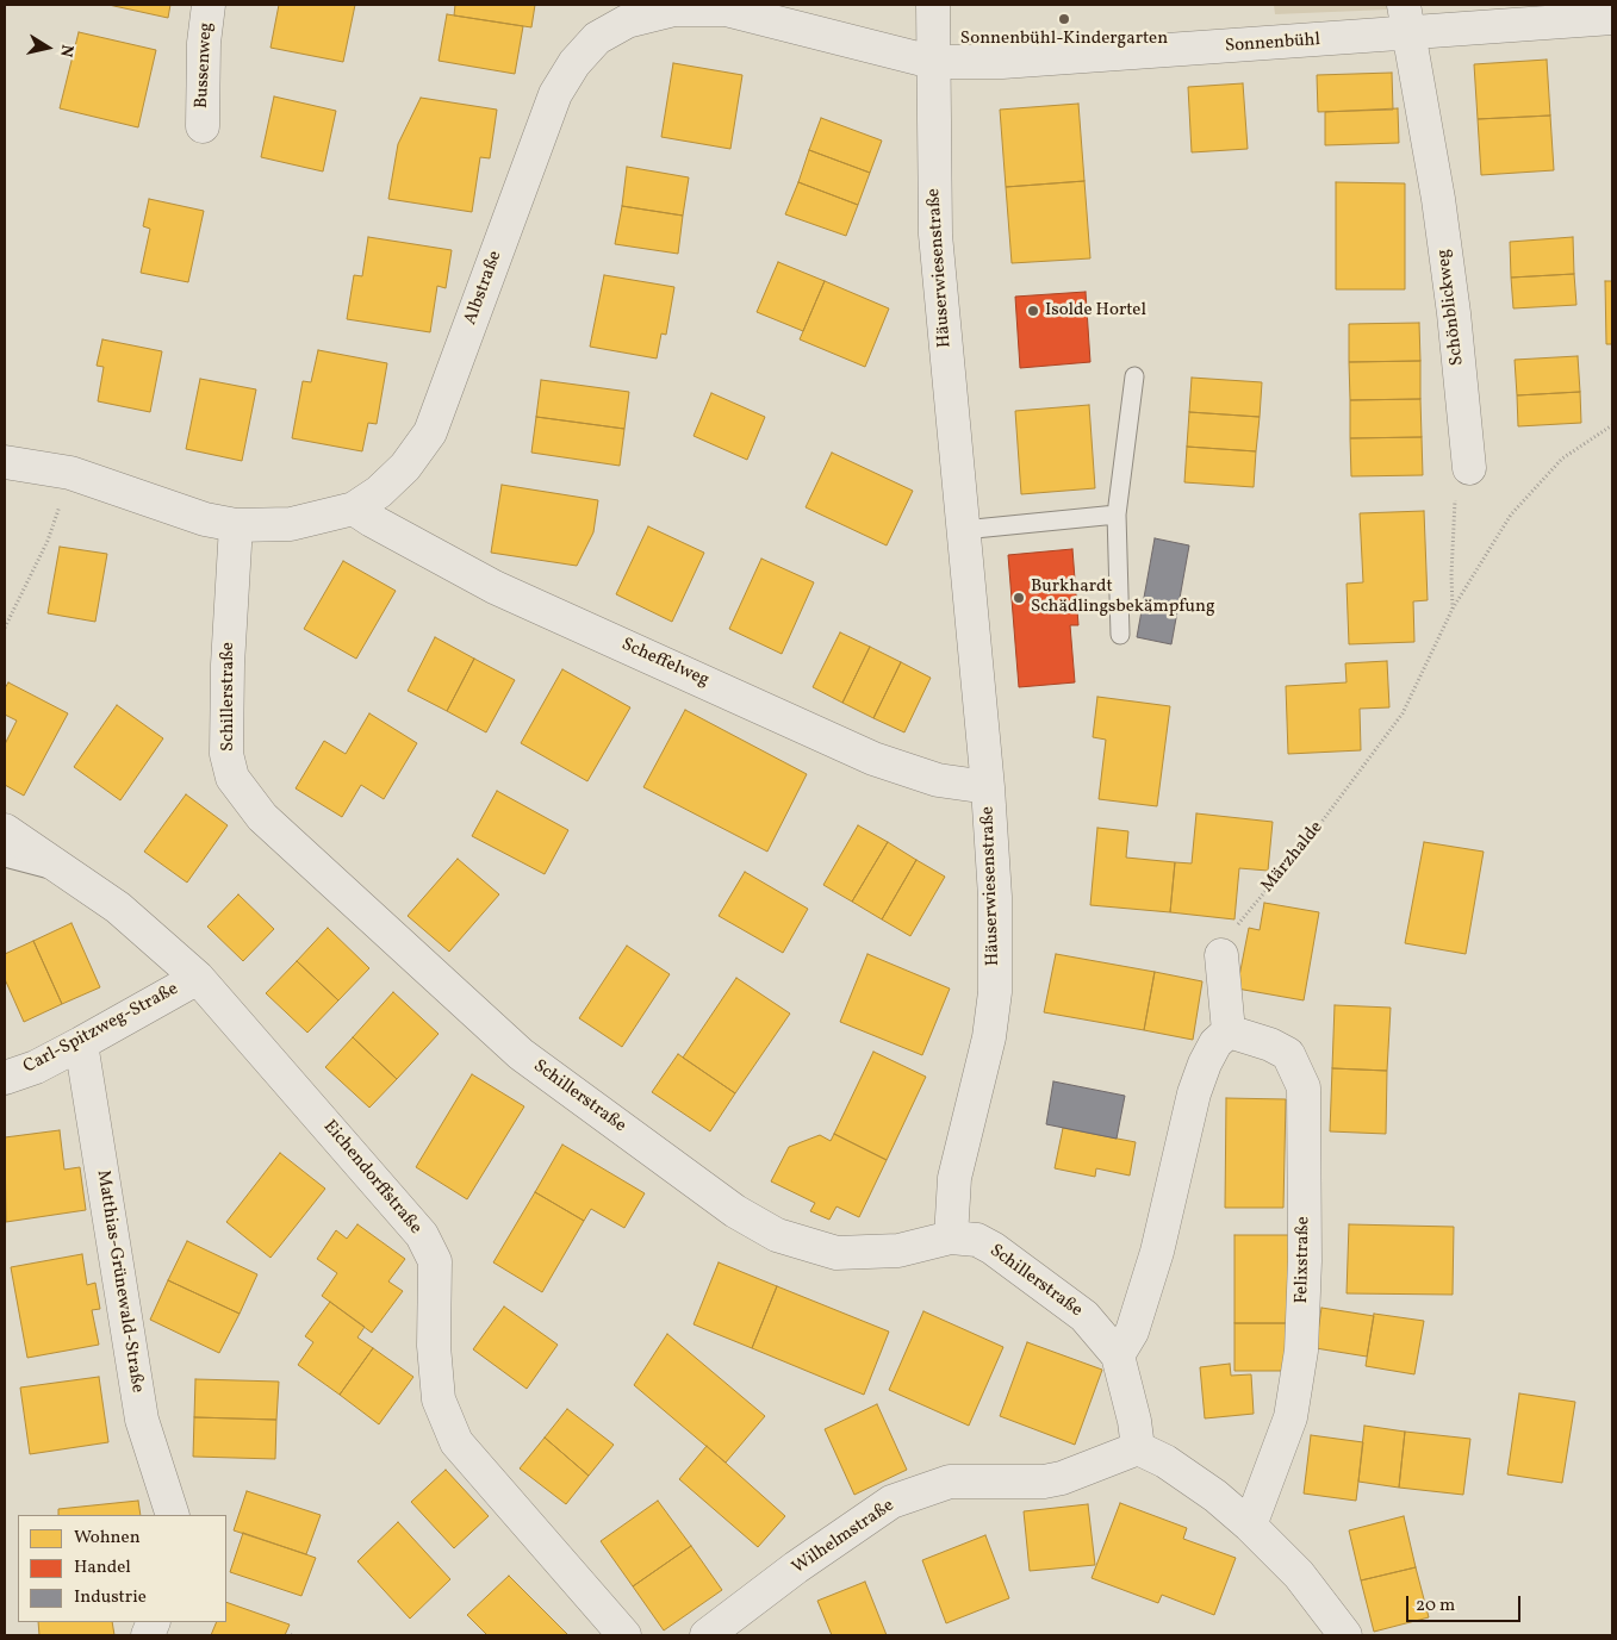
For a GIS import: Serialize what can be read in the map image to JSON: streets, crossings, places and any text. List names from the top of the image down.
{
  "streets": {
    "street": [
      "Sonnenbühl",
      "Bussenweg",
      "Häuserwiesenstraße",
      "Albstraße",
      "Schönblickweg",
      "Scheffelweg",
      "Schillerstraße",
      "Carl-Spitzweg-Straße",
      "Eichendorffstraße",
      "Felixstraße",
      "Matthias-Grünewald-Straße",
      "Wilhelmstraße"
    ],
    "path": ["Märzhalde"]
  },
  "crossings": [
    ["Sonnenbühl", "Häuserwiesenstraße"],
    ["Sonnenbühl", "Albstraße"],
    ["Sonnenbühl", "Schönblickweg"],
    ["Häuserwiesenstraße", "Albstraße"],
    ["Häuserwiesenstraße", "Scheffelweg"],
    ["Häuserwiesenstraße", "Schillerstraße"],
    ["Albstraße", "Scheffelweg"],
    ["Albstraße", "Schillerstraße"],
    ["Schillerstraße", "Wilhelmstraße"],
    ["Carl-Spitzweg-Straße", "Eichendorffstraße"],
    ["Carl-Spitzweg-Straße", "Matthias-Grünewald-Straße"]
  ],
  "places": ["Sonnenbühl-Kindergarten", "Isolde Hortel", "Burkhardt Schädlingsbekämpfung"],
  "legend": ["Wohnen", "Handel", "Industrie"],
  "scale_bar": "20 m",
  "north": "right"
}
